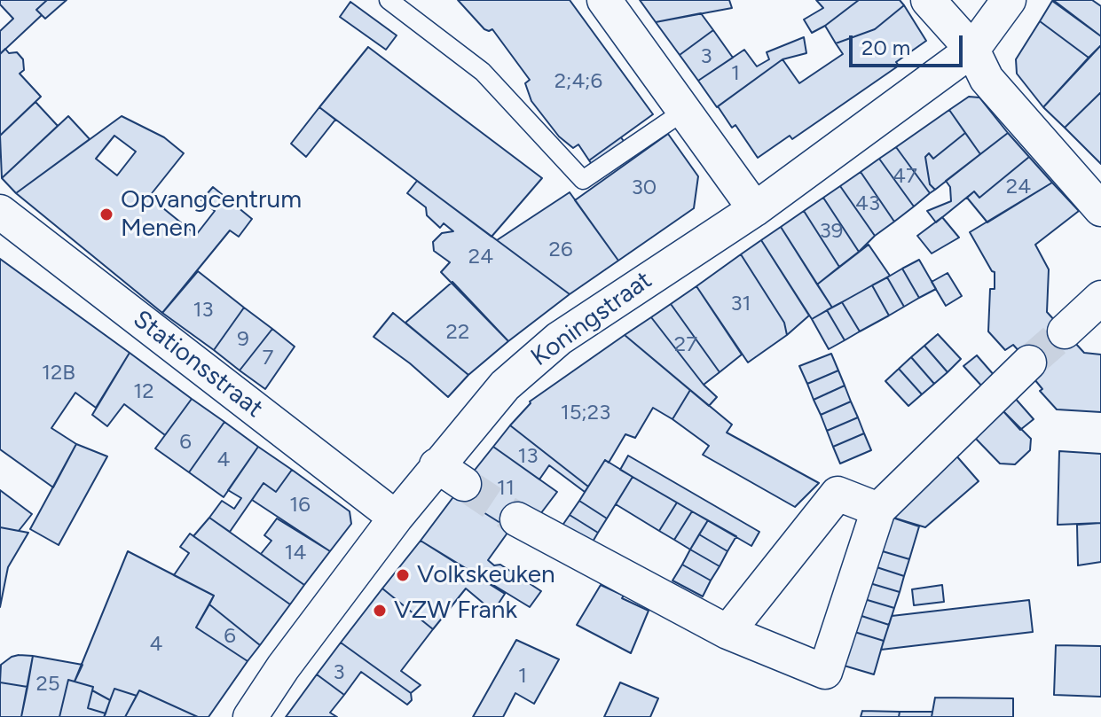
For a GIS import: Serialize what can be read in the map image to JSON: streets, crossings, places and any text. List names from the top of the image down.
{
  "streets": {
    "street": ["Koningstraat", "Stationsstraat"]
  },
  "crossings": [
    ["Koningstraat", "Stationsstraat"]
  ],
  "places": ["Opvangcentrum Menen", "Volkskeuken", "VZW Frank"],
  "house_numbers": [
    "3",
    "1",
    "2;4;6",
    "47",
    "24",
    "30",
    "43",
    "39",
    "26",
    "24",
    "31",
    "13",
    "22",
    "9",
    "27",
    "7",
    "12B",
    "12",
    "15;23",
    "6",
    "13",
    "4",
    "11",
    "16",
    "14",
    "6",
    "4",
    "3",
    "1",
    "25"
  ],
  "scale_bar": "20 m"
}
